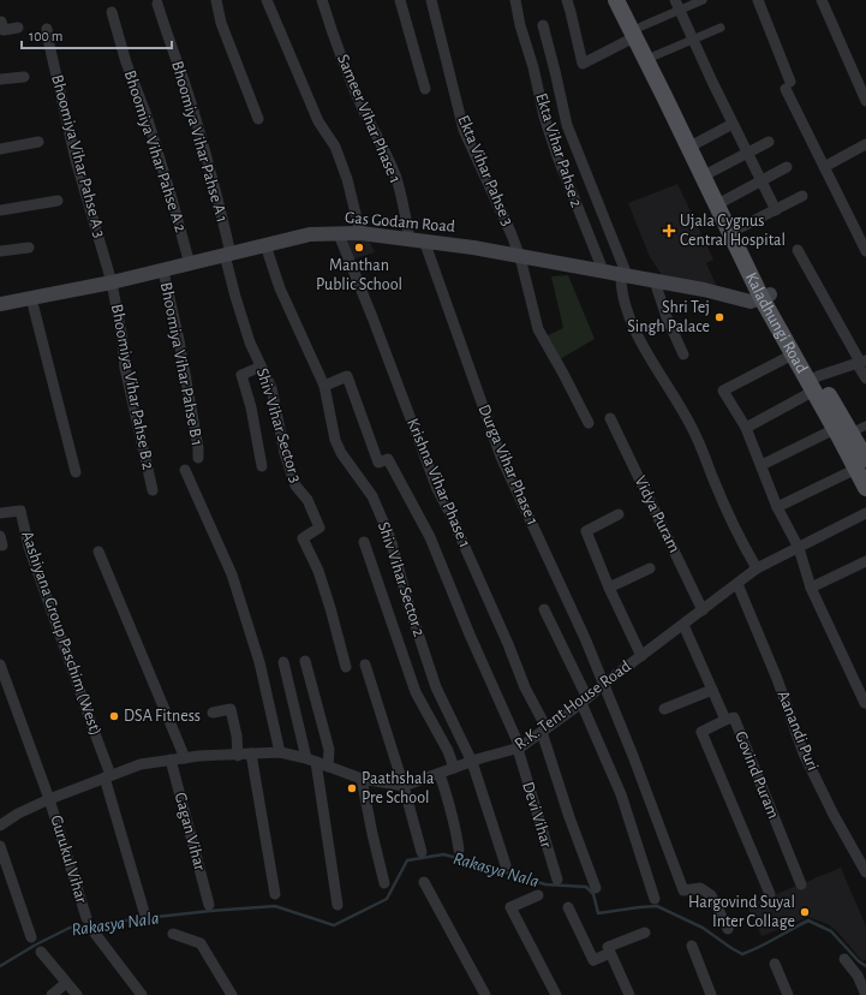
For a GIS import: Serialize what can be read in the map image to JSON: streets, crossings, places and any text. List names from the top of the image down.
{
  "streets": {
    "main road": ["Gas Godam Road", "Kaladhungi Road"],
    "street": [
      "Sameer Vihar Phase 1",
      "Bhoomiya Vihar Pahse A 1",
      "Ekta Vihar Pahse 2",
      "Bhoomiya Vihar Pahse A 2",
      "Bhoomiya Vihar Pahse A 3",
      "Ekta Vihar Pahse 3",
      "Bhoomiya Vihar Pahse B 1",
      "Bhoomiya Vihar Pahse B 2",
      "Shiv Vihar Sector 3",
      "Durga Vihar Phase 1",
      "Krishna Vihar Phase 1",
      "Vidya Puram",
      "Shiv Vihar Sector 2",
      "Aashiyana Group Paschim (West)",
      "R.K. Tent House Road",
      "Aanandi Puri",
      "Govind Puram",
      "Devi Vihar",
      "Gagan Vihar",
      "Gurukul Vihar"
    ]
  },
  "crossings": [
    ["Sameer Vihar Phase 1", "Gas Godam Road"],
    ["Sameer Vihar Phase 1", "Durga Vihar Phase 1"],
    ["Bhoomiya Vihar Pahse A 1", "Gas Godam Road"],
    ["Bhoomiya Vihar Pahse A 1", "Shiv Vihar Sector 3"],
    ["Ekta Vihar Pahse 2", "Gas Godam Road"],
    ["Bhoomiya Vihar Pahse A 2", "Gas Godam Road"],
    ["Bhoomiya Vihar Pahse A 3", "Gas Godam Road"],
    ["Bhoomiya Vihar Pahse A 3", "Bhoomiya Vihar Pahse B 2"],
    ["Ekta Vihar Pahse 3", "Gas Godam Road"],
    ["Gas Godam Road", "Kaladhungi Road"],
    ["Gas Godam Road", "Bhoomiya Vihar Pahse B 1"],
    ["Gas Godam Road", "Bhoomiya Vihar Pahse B 2"],
    ["Gas Godam Road", "Shiv Vihar Sector 3"],
    ["Gas Godam Road", "Durga Vihar Phase 1"],
    ["Gas Godam Road", "Krishna Vihar Phase 1"],
    ["Gas Godam Road", "Shiv Vihar Sector 2"],
    ["Durga Vihar Phase 1", "R.K. Tent House Road"],
    ["Krishna Vihar Phase 1", "R.K. Tent House Road"],
    ["Vidya Puram", "R.K. Tent House Road"],
    ["Shiv Vihar Sector 2", "R.K. Tent House Road"],
    ["Shiv Vihar Sector 2", "Devi Vihar"],
    ["Aashiyana Group Paschim (West)", "R.K. Tent House Road"],
    ["R.K. Tent House Road", "Aanandi Puri"],
    ["R.K. Tent House Road", "Govind Puram"],
    ["R.K. Tent House Road", "Devi Vihar"],
    ["R.K. Tent House Road", "Gagan Vihar"],
    ["R.K. Tent House Road", "Gurukul Vihar"]
  ],
  "water": ["Rakasya Nala"],
  "places": {
    "health": ["Ujala Cygnus Central Hospital"],
    "other": [
      "Manthan Public School",
      "Shri Tej Singh Palace",
      "DSA Fitness",
      "Paathshala Pre School",
      "Hargovind Suyal Inter Collage"
    ]
  },
  "scale_bar": "100 m"
}
